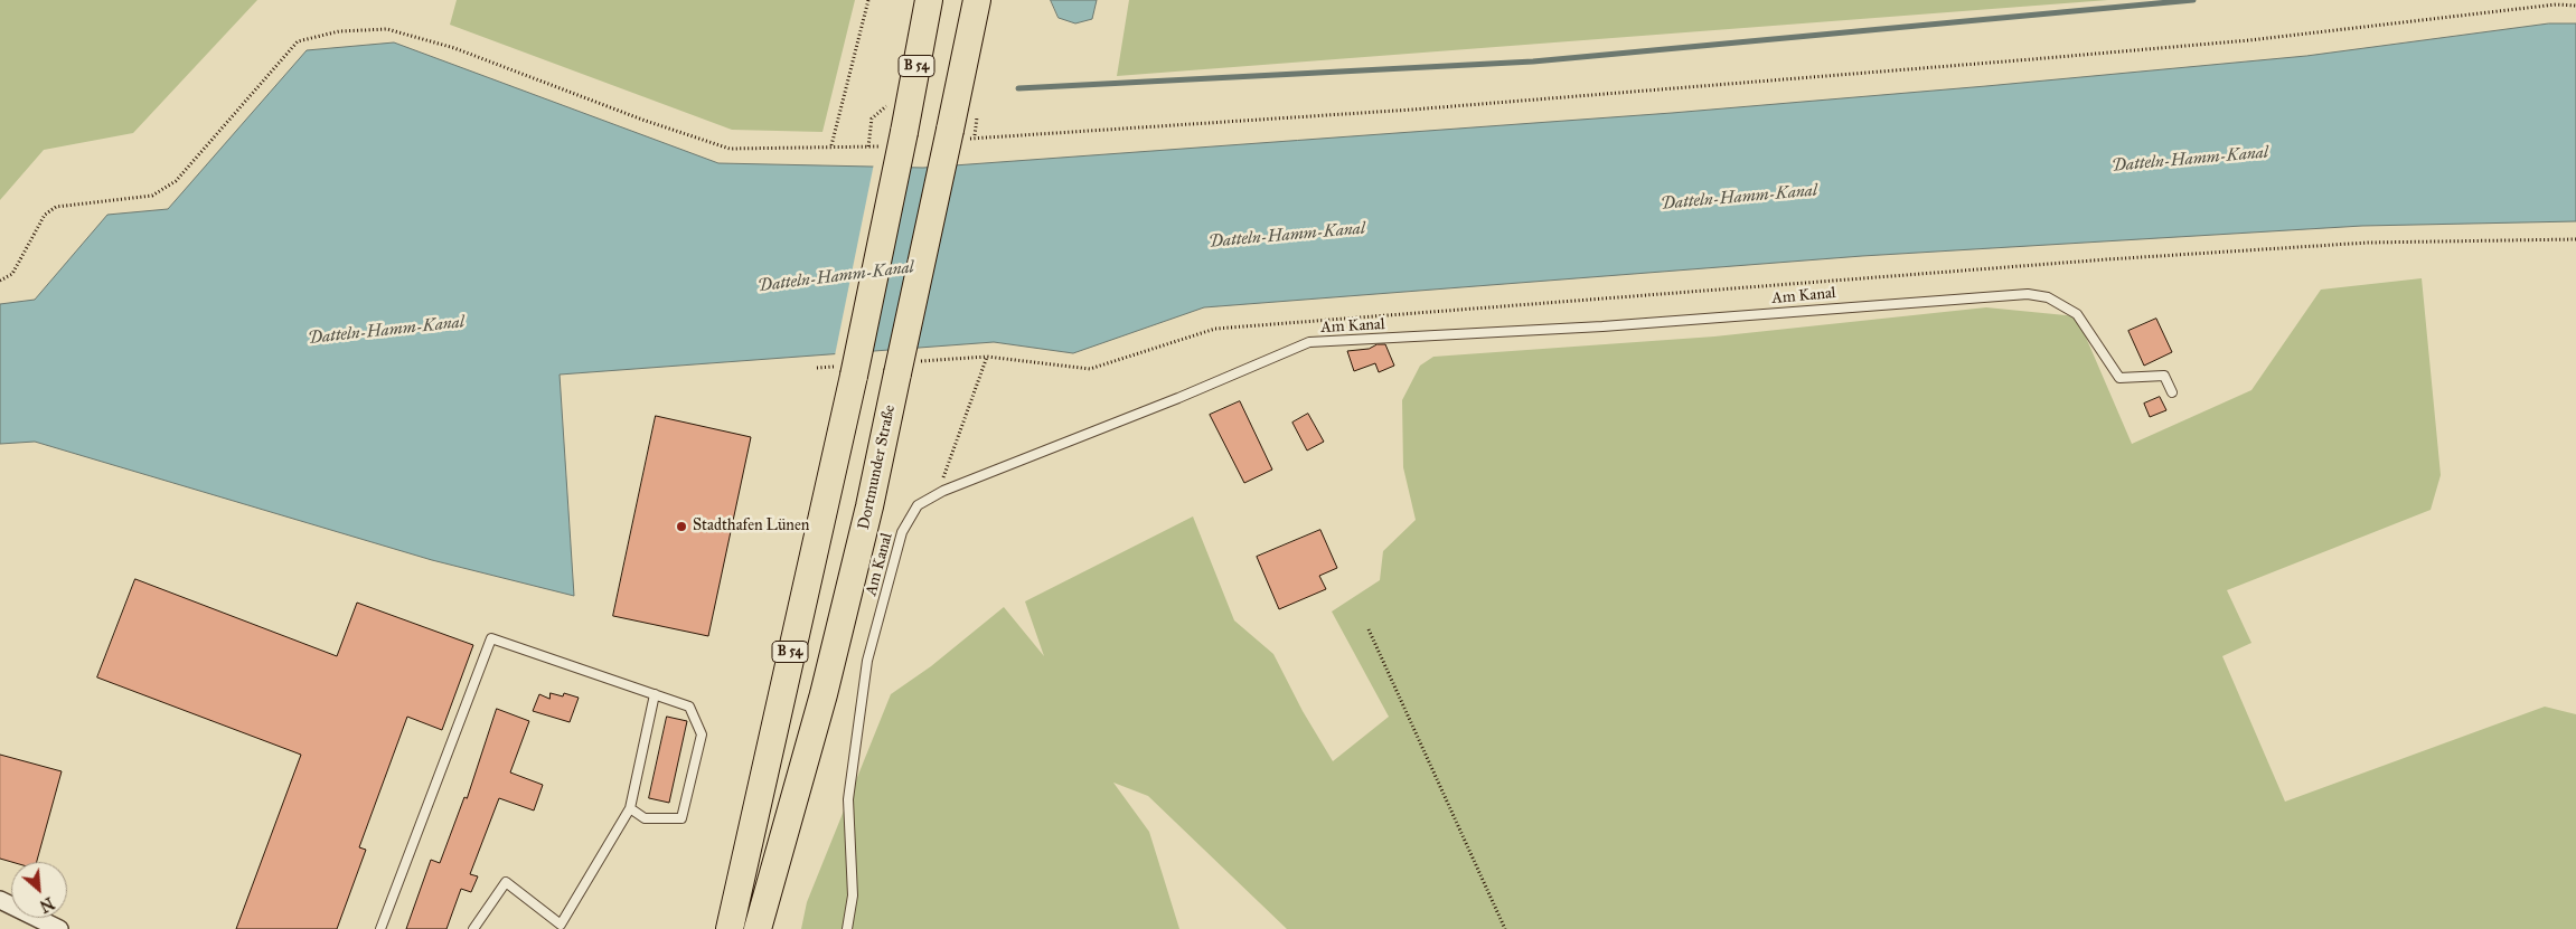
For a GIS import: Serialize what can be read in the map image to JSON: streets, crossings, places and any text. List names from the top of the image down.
{
  "streets": {
    "main road": ["B 54", "Dortmunder Straße"],
    "lane": ["Am Kanal"]
  },
  "water": ["Datteln-Hamm-Kanal"],
  "places": ["Stadthafen Lünen"],
  "north": "bottom right"
}
